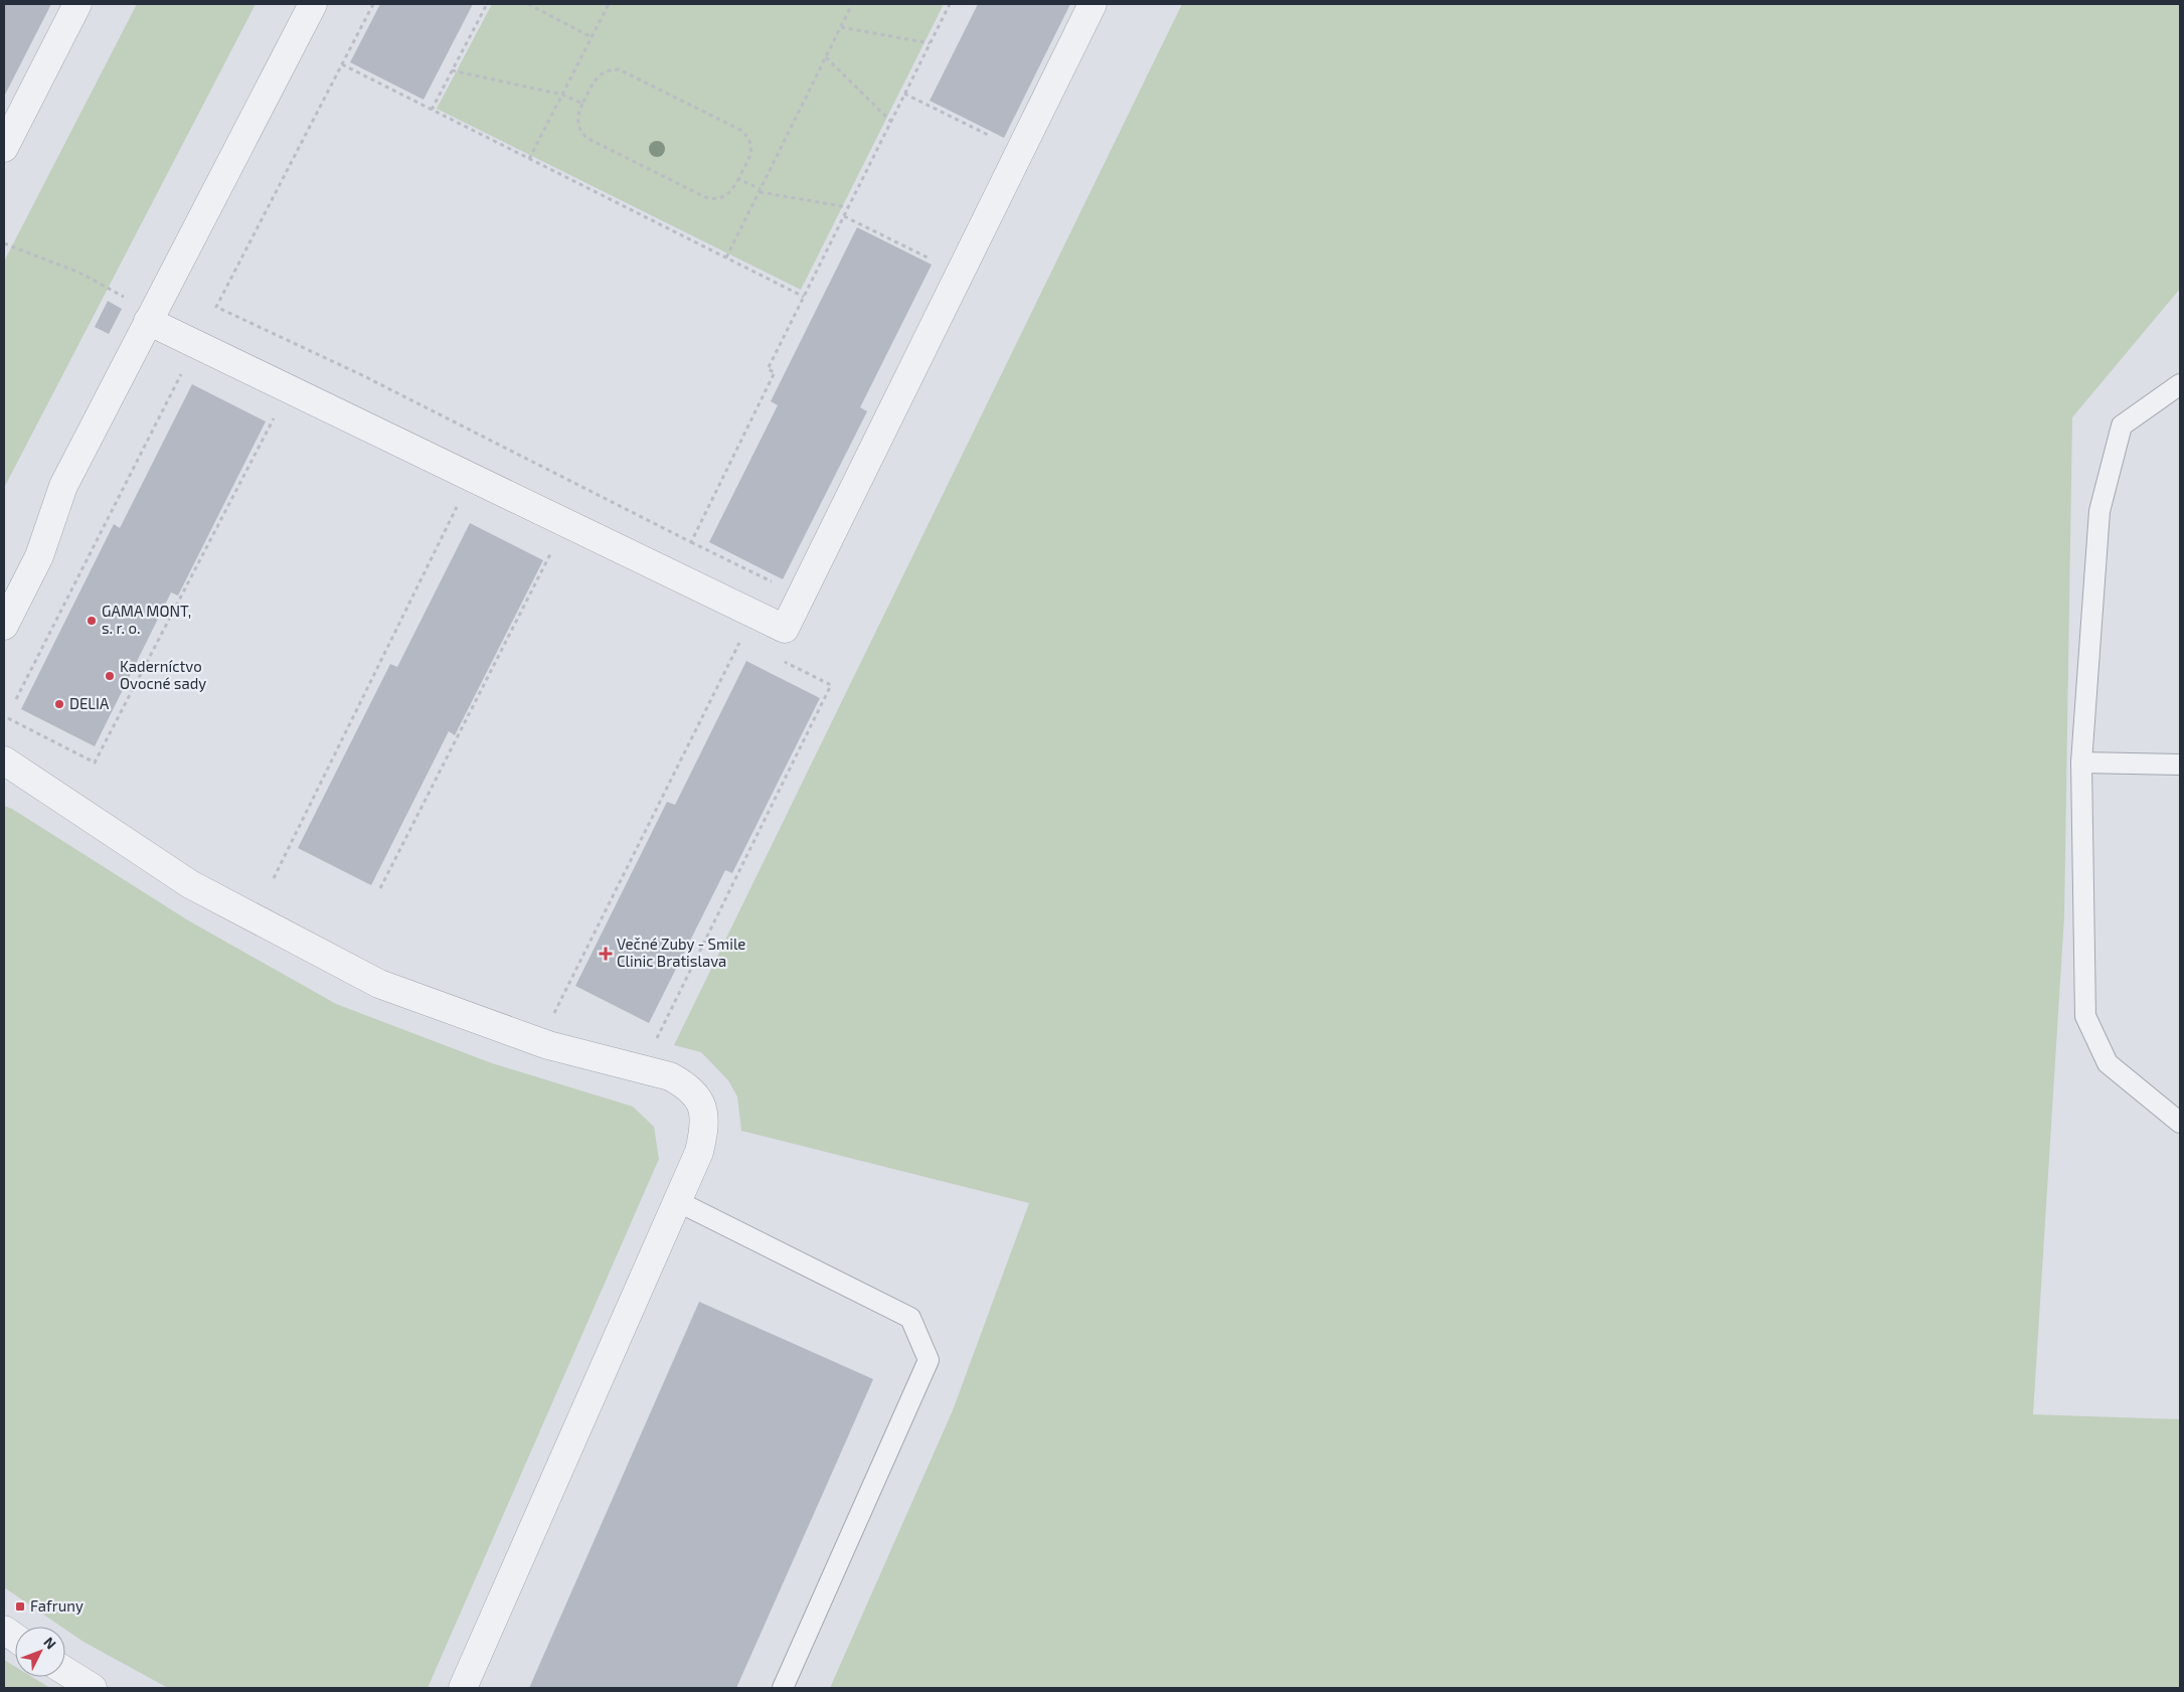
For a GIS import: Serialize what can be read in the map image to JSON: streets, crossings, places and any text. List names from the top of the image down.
{
  "places": {
    "other": ["GAMA MONT, s. r. o.", "Kaderníctvo Ovocné sady", "DELIA"],
    "health": ["Večné Zuby - Smile Clinic Bratislava"],
    "transit": ["Fafruny"]
  },
  "north": "top right"
}
